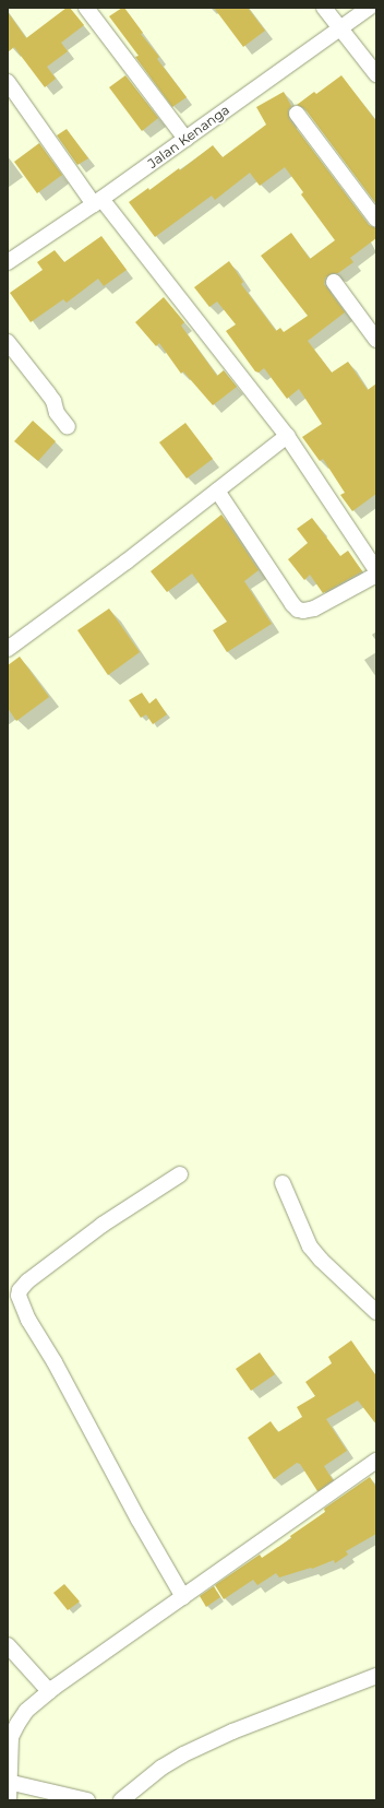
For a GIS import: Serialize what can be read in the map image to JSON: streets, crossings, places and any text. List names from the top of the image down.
{
  "streets": {
    "street": ["Jalan Kenanga"]
  }
}
